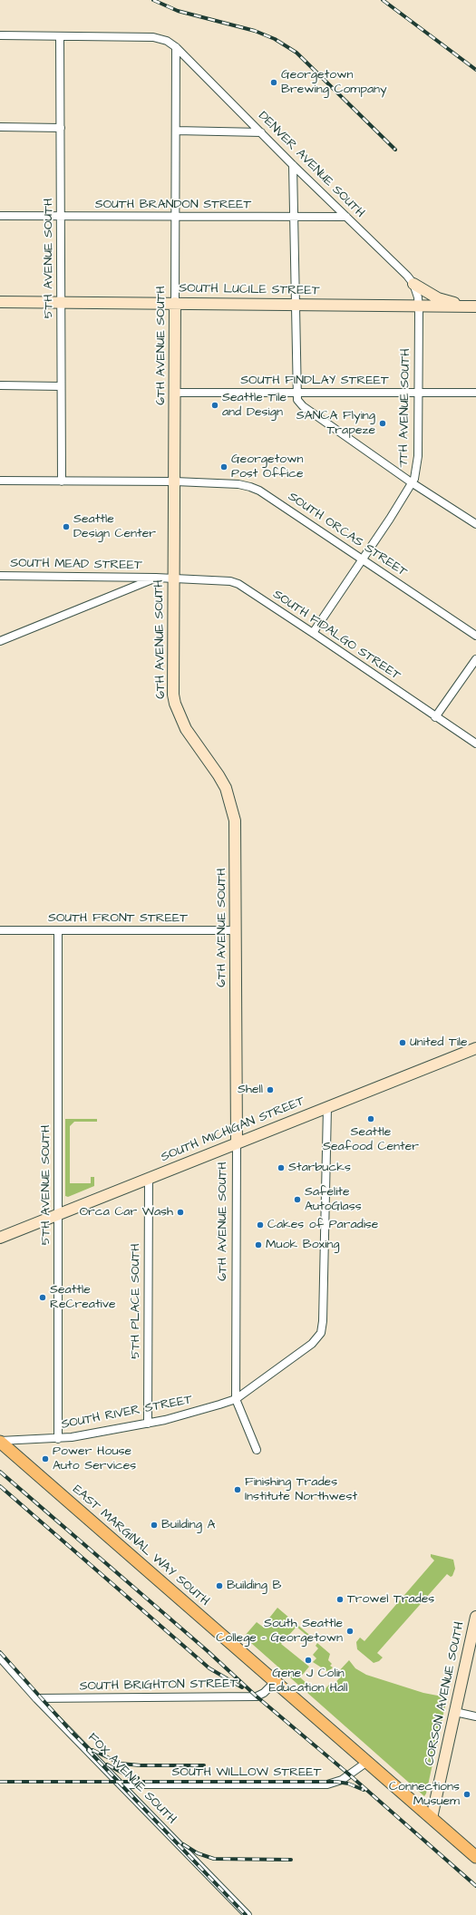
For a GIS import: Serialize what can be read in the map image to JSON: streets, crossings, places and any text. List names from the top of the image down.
{
  "streets": {
    "main road": ["EAST MARGINAL WAY SOUTH"],
    "street": [
      "DENVER AVENUE SOUTH",
      "SOUTH BRANDON STREET",
      "5TH AVENUE SOUTH",
      "SOUTH LUCILE STREET",
      "6TH AVENUE SOUTH",
      "SOUTH FINDLAY STREET",
      "7TH AVENUE SOUTH",
      "SOUTH ORCAS STREET",
      "SOUTH MEAD STREET",
      "SOUTH FIDALGO STREET",
      "SOUTH FRONT STREET",
      "SOUTH MICHIGAN STREET",
      "5TH PLACE SOUTH",
      "SOUTH RIVER STREET",
      "SOUTH BRIGHTON STREET",
      "CORSON AVENUE SOUTH",
      "SOUTH WILLOW STREET",
      "FOX AVENUE SOUTH"
    ]
  },
  "crossings": [
    ["DENVER AVENUE SOUTH", "SOUTH BRANDON STREET"],
    ["DENVER AVENUE SOUTH", "5TH AVENUE SOUTH"],
    ["DENVER AVENUE SOUTH", "SOUTH LUCILE STREET"],
    ["DENVER AVENUE SOUTH", "6TH AVENUE SOUTH"],
    ["DENVER AVENUE SOUTH", "7TH AVENUE SOUTH"],
    ["SOUTH BRANDON STREET", "5TH AVENUE SOUTH"],
    ["SOUTH BRANDON STREET", "6TH AVENUE SOUTH"],
    ["5TH AVENUE SOUTH", "SOUTH LUCILE STREET"],
    ["5TH AVENUE SOUTH", "SOUTH ORCAS STREET"],
    ["5TH AVENUE SOUTH", "SOUTH FRONT STREET"],
    ["5TH AVENUE SOUTH", "SOUTH MICHIGAN STREET"],
    ["5TH AVENUE SOUTH", "SOUTH RIVER STREET"],
    ["SOUTH LUCILE STREET", "6TH AVENUE SOUTH"],
    ["SOUTH LUCILE STREET", "7TH AVENUE SOUTH"],
    ["6TH AVENUE SOUTH", "SOUTH FINDLAY STREET"],
    ["6TH AVENUE SOUTH", "SOUTH ORCAS STREET"],
    ["6TH AVENUE SOUTH", "SOUTH MEAD STREET"],
    ["6TH AVENUE SOUTH", "SOUTH FIDALGO STREET"],
    ["6TH AVENUE SOUTH", "SOUTH FRONT STREET"],
    ["6TH AVENUE SOUTH", "SOUTH MICHIGAN STREET"],
    ["6TH AVENUE SOUTH", "SOUTH RIVER STREET"],
    ["SOUTH FINDLAY STREET", "7TH AVENUE SOUTH"],
    ["7TH AVENUE SOUTH", "SOUTH ORCAS STREET"],
    ["7TH AVENUE SOUTH", "SOUTH FIDALGO STREET"],
    ["SOUTH MEAD STREET", "SOUTH FIDALGO STREET"],
    ["SOUTH MICHIGAN STREET", "5TH PLACE SOUTH"],
    ["SOUTH MICHIGAN STREET", "SOUTH RIVER STREET"],
    ["5TH PLACE SOUTH", "SOUTH RIVER STREET"],
    ["SOUTH RIVER STREET", "EAST MARGINAL WAY SOUTH"],
    ["EAST MARGINAL WAY SOUTH", "SOUTH BRIGHTON STREET"],
    ["EAST MARGINAL WAY SOUTH", "CORSON AVENUE SOUTH"],
    ["EAST MARGINAL WAY SOUTH", "SOUTH WILLOW STREET"],
    ["SOUTH BRIGHTON STREET", "FOX AVENUE SOUTH"],
    ["SOUTH WILLOW STREET", "FOX AVENUE SOUTH"]
  ],
  "places": [
    "Georgetown Brewing Company",
    "Seattle Tile and Design",
    "SANCA Flying Trapeze",
    "Georgetown Post Office",
    "Seattle Design Center",
    "United Tile",
    "Shell",
    "Seattle Seafood Center",
    "Starbucks",
    "Safelite AutoGlass",
    "Orca Car Wash",
    "Cakes of Paradise",
    "Muok Boxing",
    "Seattle ReCreative",
    "Power House Auto Services",
    "Finishing Trades Institute Northwest",
    "Building A",
    "Building B",
    "Trowel Trades",
    "South Seattle College - Georgetown",
    "Gene J Colin Education Hall",
    "Connections Musuem"
  ]
}
